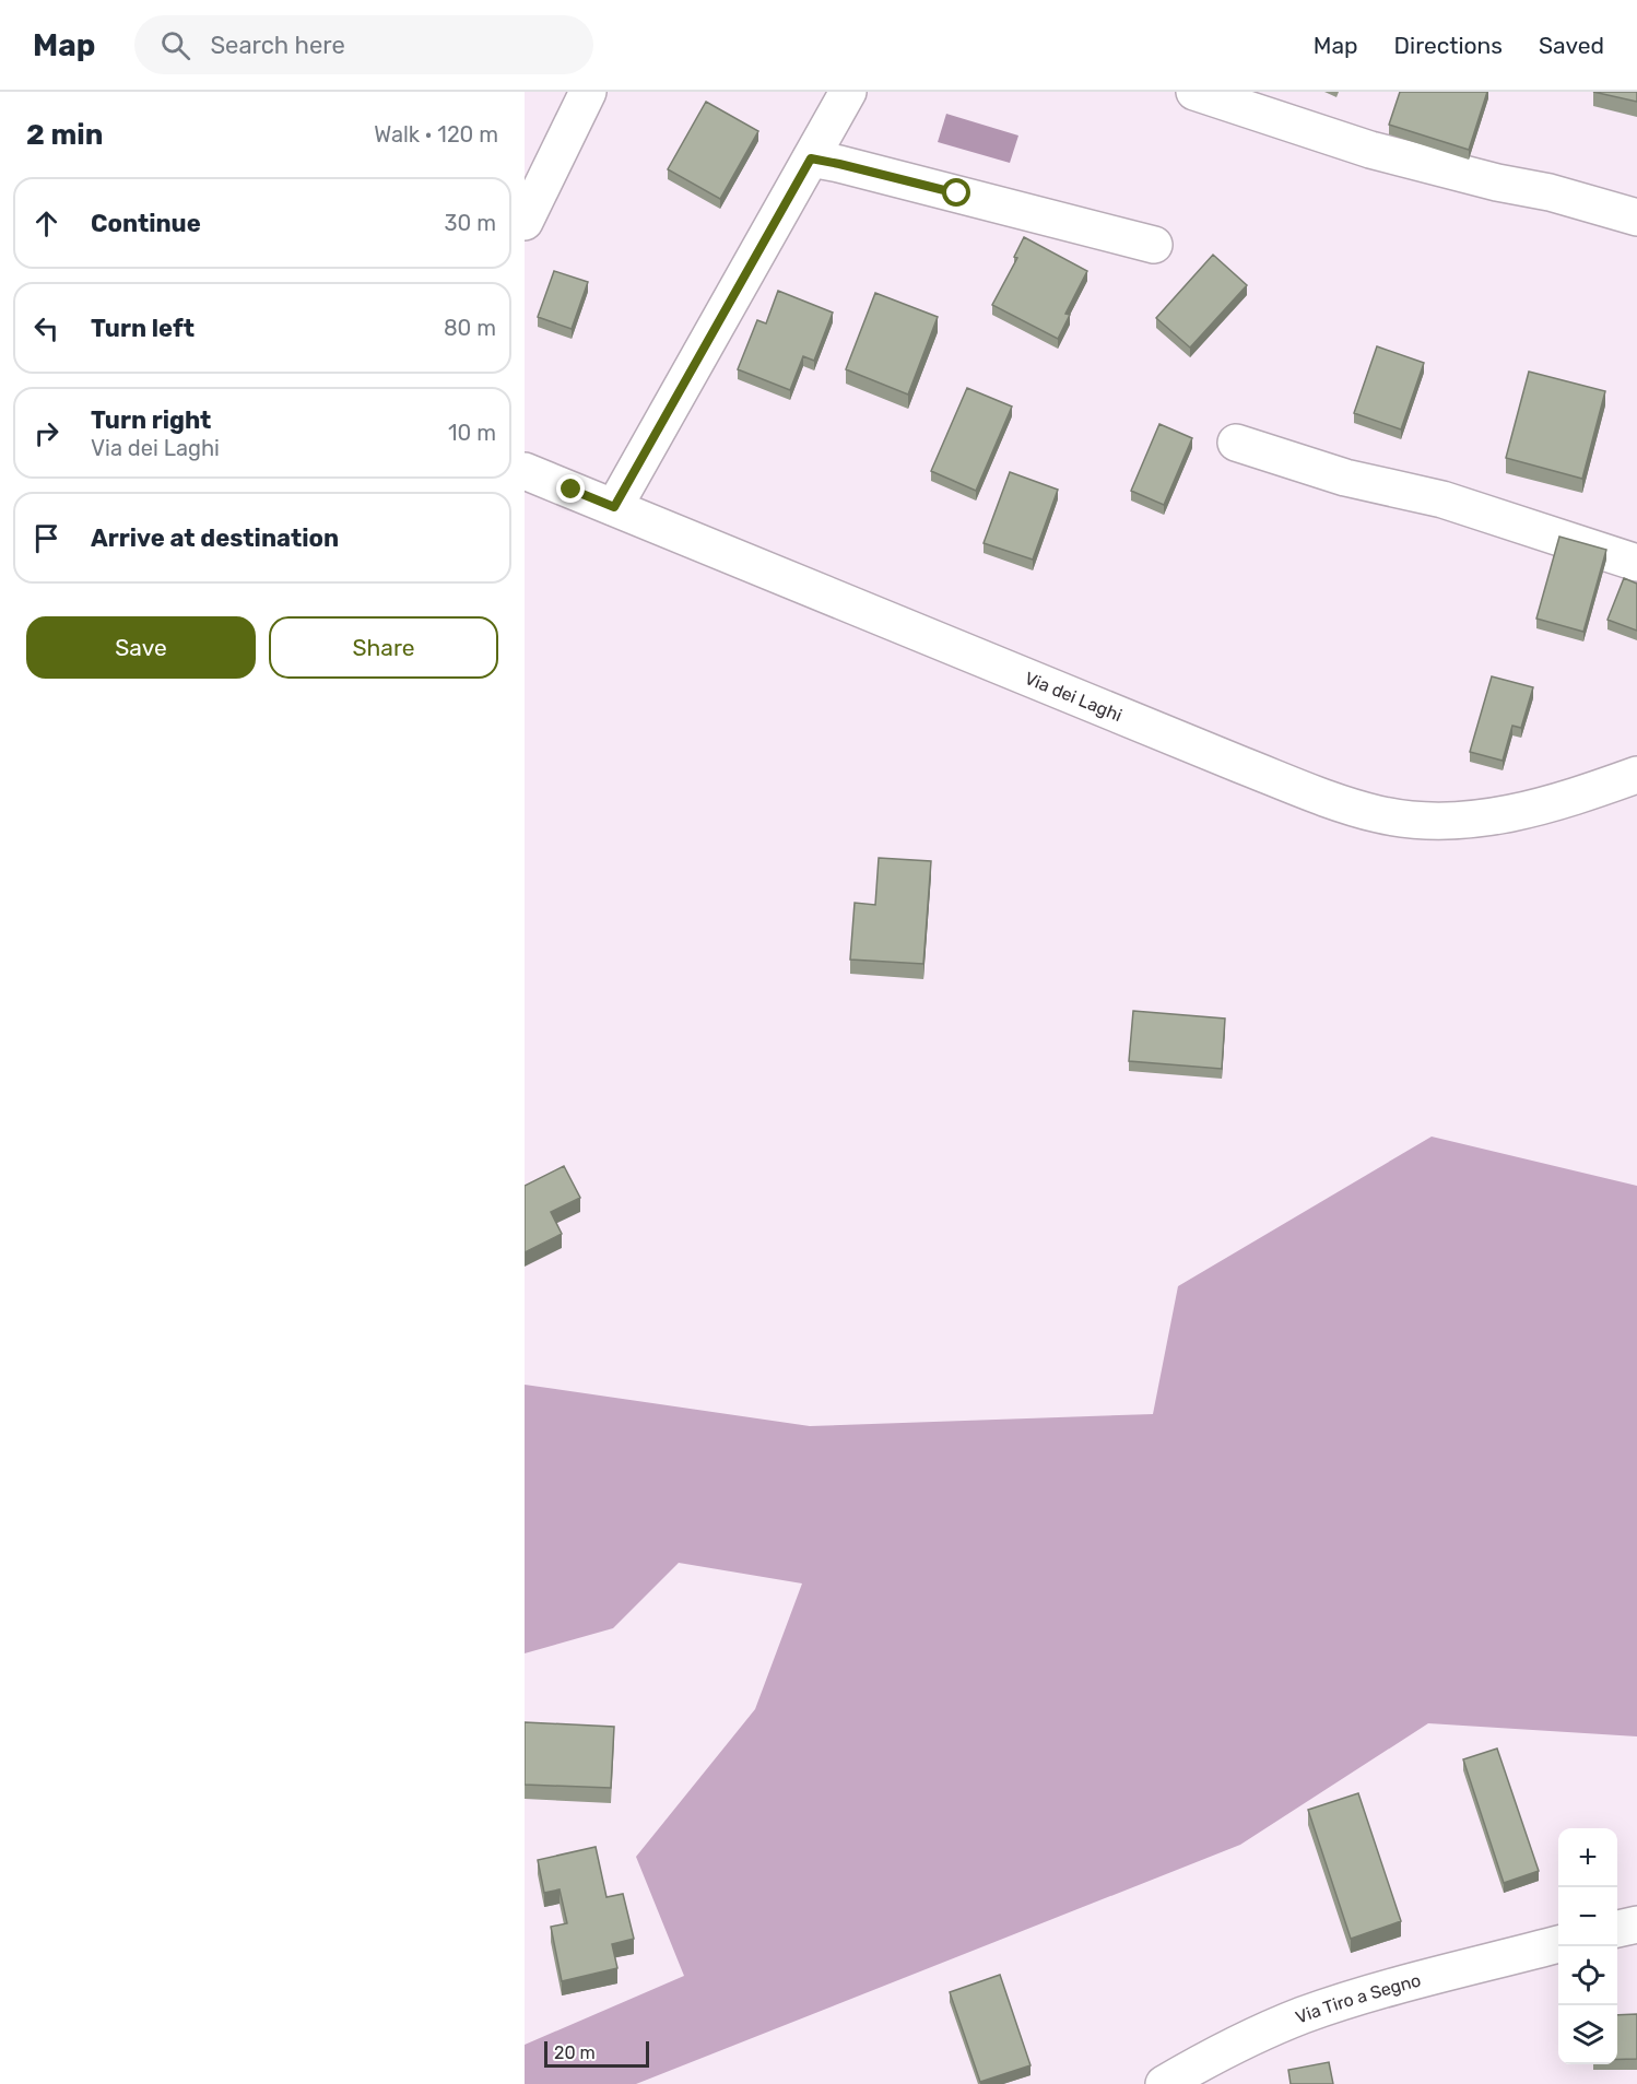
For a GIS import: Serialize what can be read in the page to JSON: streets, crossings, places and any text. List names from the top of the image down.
{
  "streets": {
    "street": ["Via dei Laghi", "Via Tiro a Segno"]
  },
  "scale_bar": "20 m",
  "page": {
    "header": "Map",
    "search": "Search here",
    "nav": ["Map", "Directions", "Saved"],
    "heading": ["2 min", "Walk · 120 m"],
    "list": [
      ["Continue", "30 m"],
      ["Turn left", "80 m"],
      ["Turn right", "Via dei Laghi", "10 m"],
      "Arrive at destination"
    ],
    "buttons": ["Save", "Share"],
    "map_buttons": ["+", "−"],
    "scale": "20 m"
  }
}
